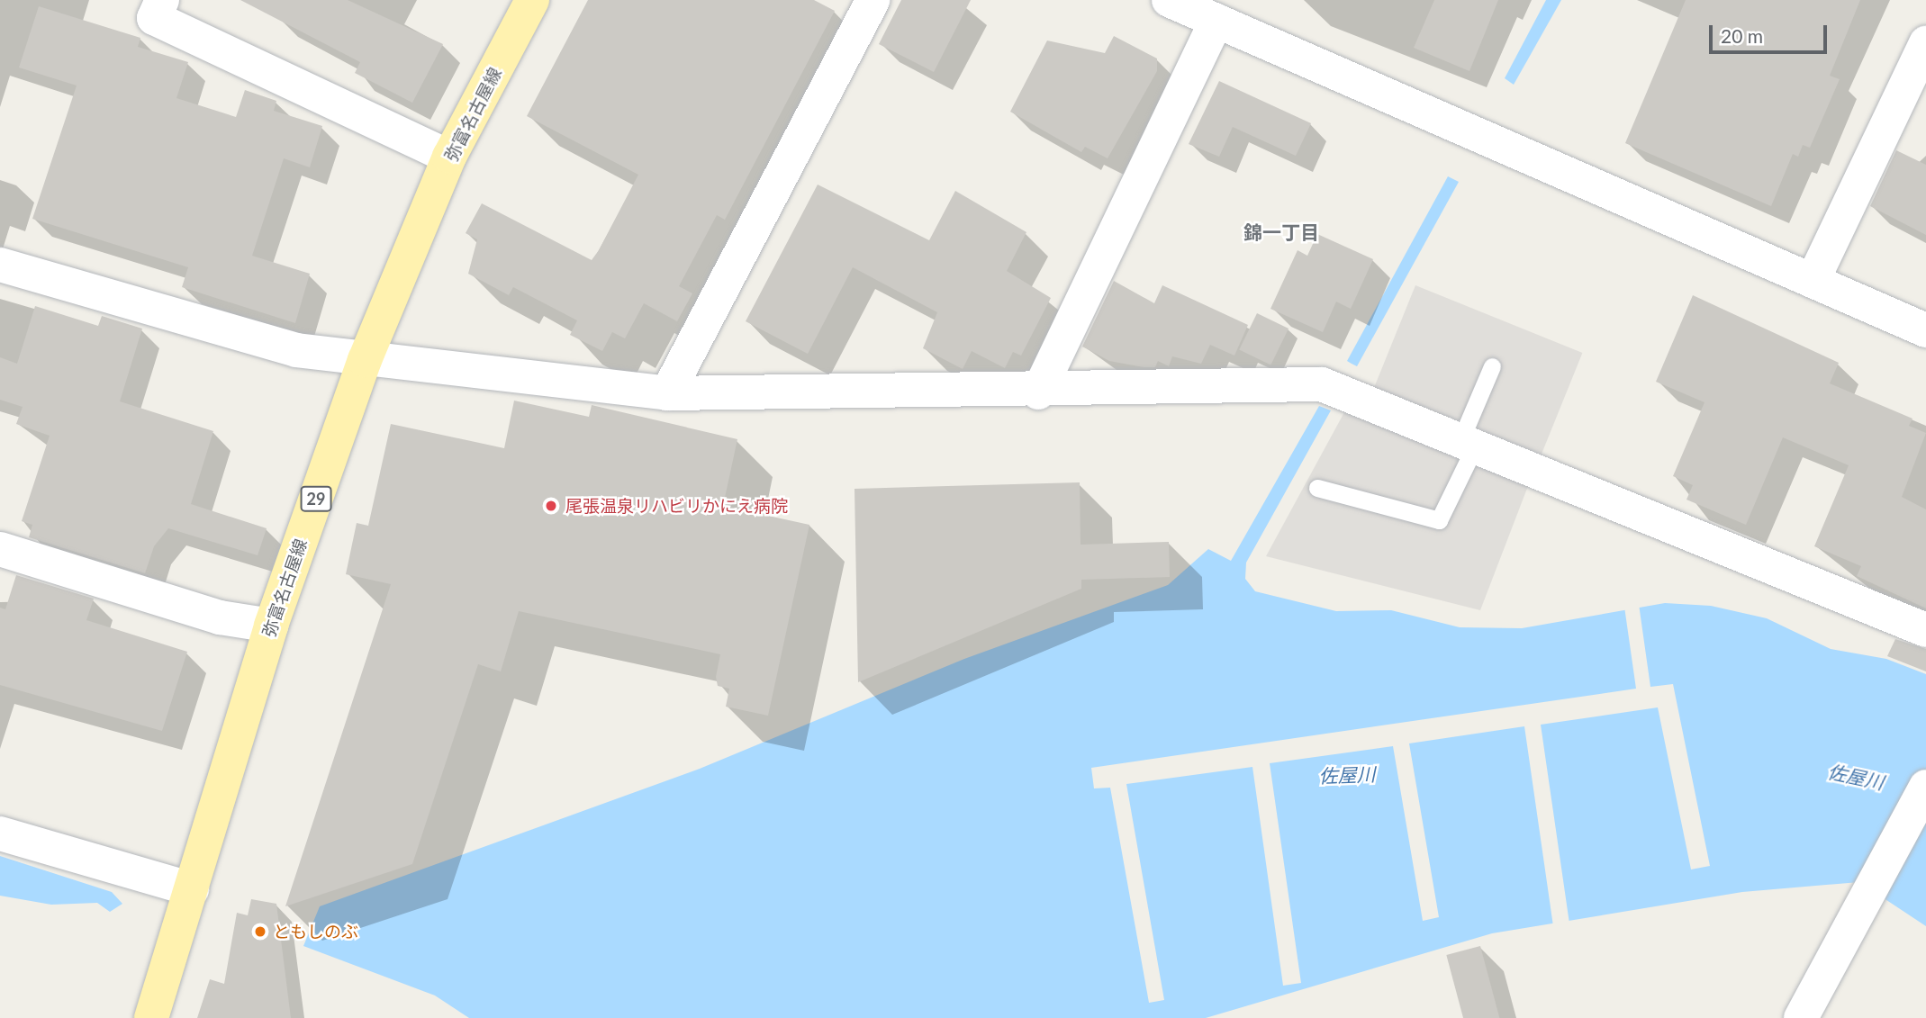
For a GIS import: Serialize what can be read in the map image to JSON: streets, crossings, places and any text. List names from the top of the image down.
{
  "streets": {
    "main road": ["弥富名古屋線", "29"]
  },
  "districts": ["錦一丁目"],
  "water": ["佐屋川"],
  "places": ["尾張温泉リハビリかにえ病院", "ともしのぶ"],
  "scale_bar": "20 m"
}
